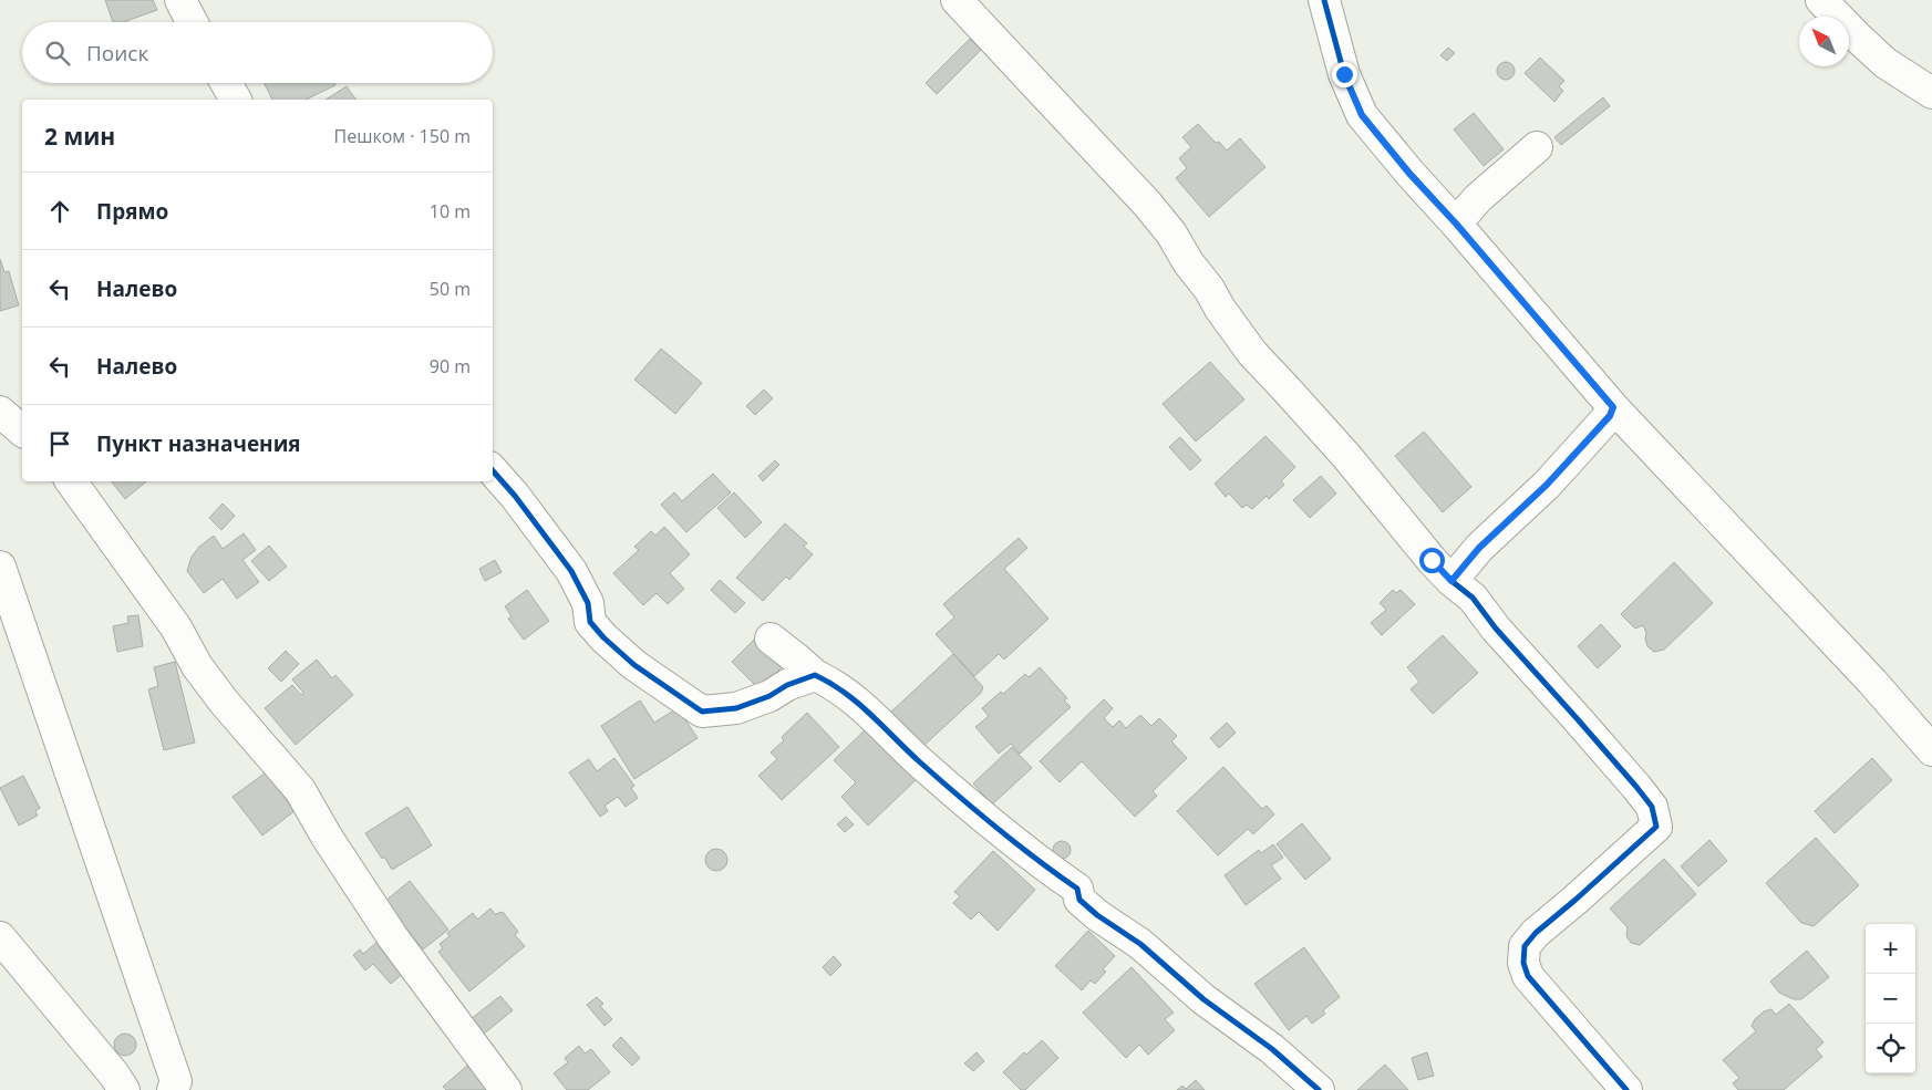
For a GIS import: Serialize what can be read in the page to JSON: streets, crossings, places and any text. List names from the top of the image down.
{
  "north": "top left",
  "page": {
    "search": "Поиск",
    "heading": ["2 мин", "Пешком · 150 m"],
    "list": [
      ["Прямо", "10 m"],
      ["Налево", "50 m"],
      ["Налево", "90 m"],
      "Пункт назначения"
    ],
    "map_buttons": ["+", "−"]
  }
}
